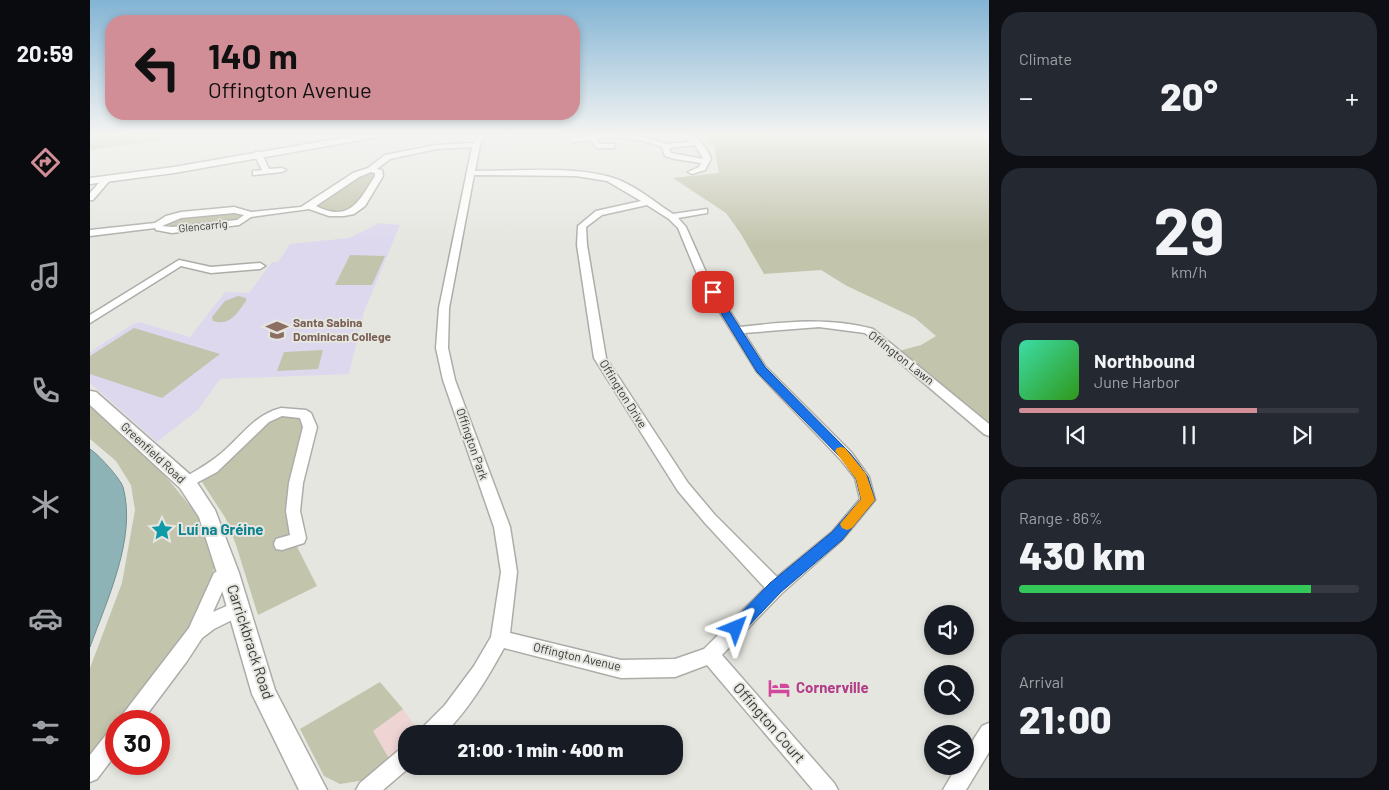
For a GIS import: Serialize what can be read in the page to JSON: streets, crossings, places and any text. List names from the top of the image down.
{
  "streets": {
    "main road": ["Greenfield Road", "Carrickbrack Road"],
    "street": [
      "Glencarrig",
      "Offington Lawn",
      "Offington Drive",
      "Offington Park",
      "Offington Avenue",
      "Offington Court"
    ]
  },
  "crossings": [
    ["Offington Lawn", "Offington Avenue"],
    ["Offington Drive", "Offington Avenue"],
    ["Offington Park", "Offington Avenue"],
    ["Greenfield Road", "Carrickbrack Road"],
    ["Offington Avenue", "Offington Court"]
  ],
  "places": {
    "school or university": ["Santa Sabina Dominican College"],
    "place": ["Luí na Gréine"],
    "hotel": ["Cornerville"]
  },
  "page": {
    "tabs": "20:59",
    "tile": [
      "Climate",
      ["29", "km/h"],
      ["Range · 86%", "430 km"],
      ["Arrival", "21:00"]
    ],
    "turn": ["140 m", "Offington Avenue"],
    "heat": ["−", "20°", "+"],
    "song": ["Northbound", "June Harbor"],
    "limit": "30",
    "trip": "21:00 · 1 min · 400 m"
  }
}
